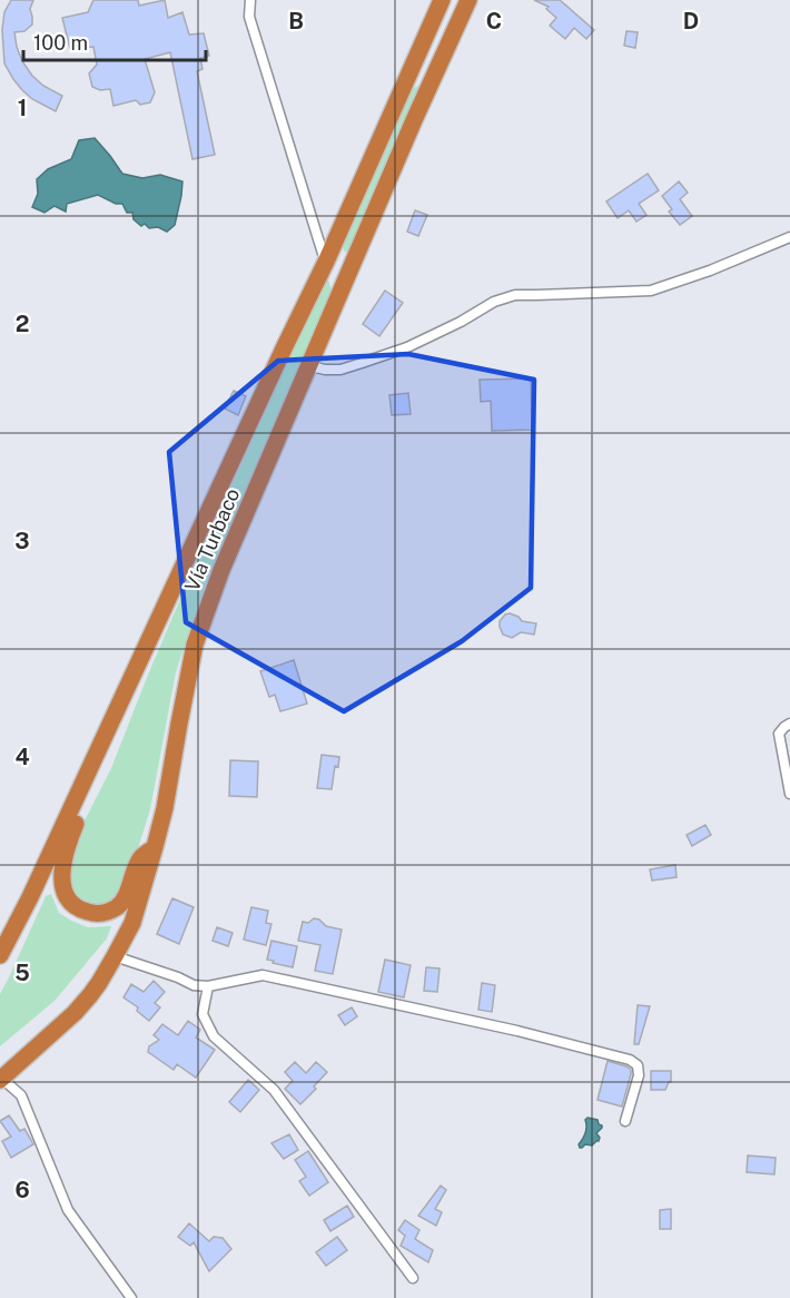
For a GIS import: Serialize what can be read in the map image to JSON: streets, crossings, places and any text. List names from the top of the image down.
{
  "streets": {
    "highway": ["Vía Turbaco"]
  },
  "scale_bar": "100 m",
  "grid": {
    "columns": ["B", "C", "D"],
    "rows": [
      "1",
      "2",
      "3",
      "4",
      "5",
      "6"
    ]
  }
}
